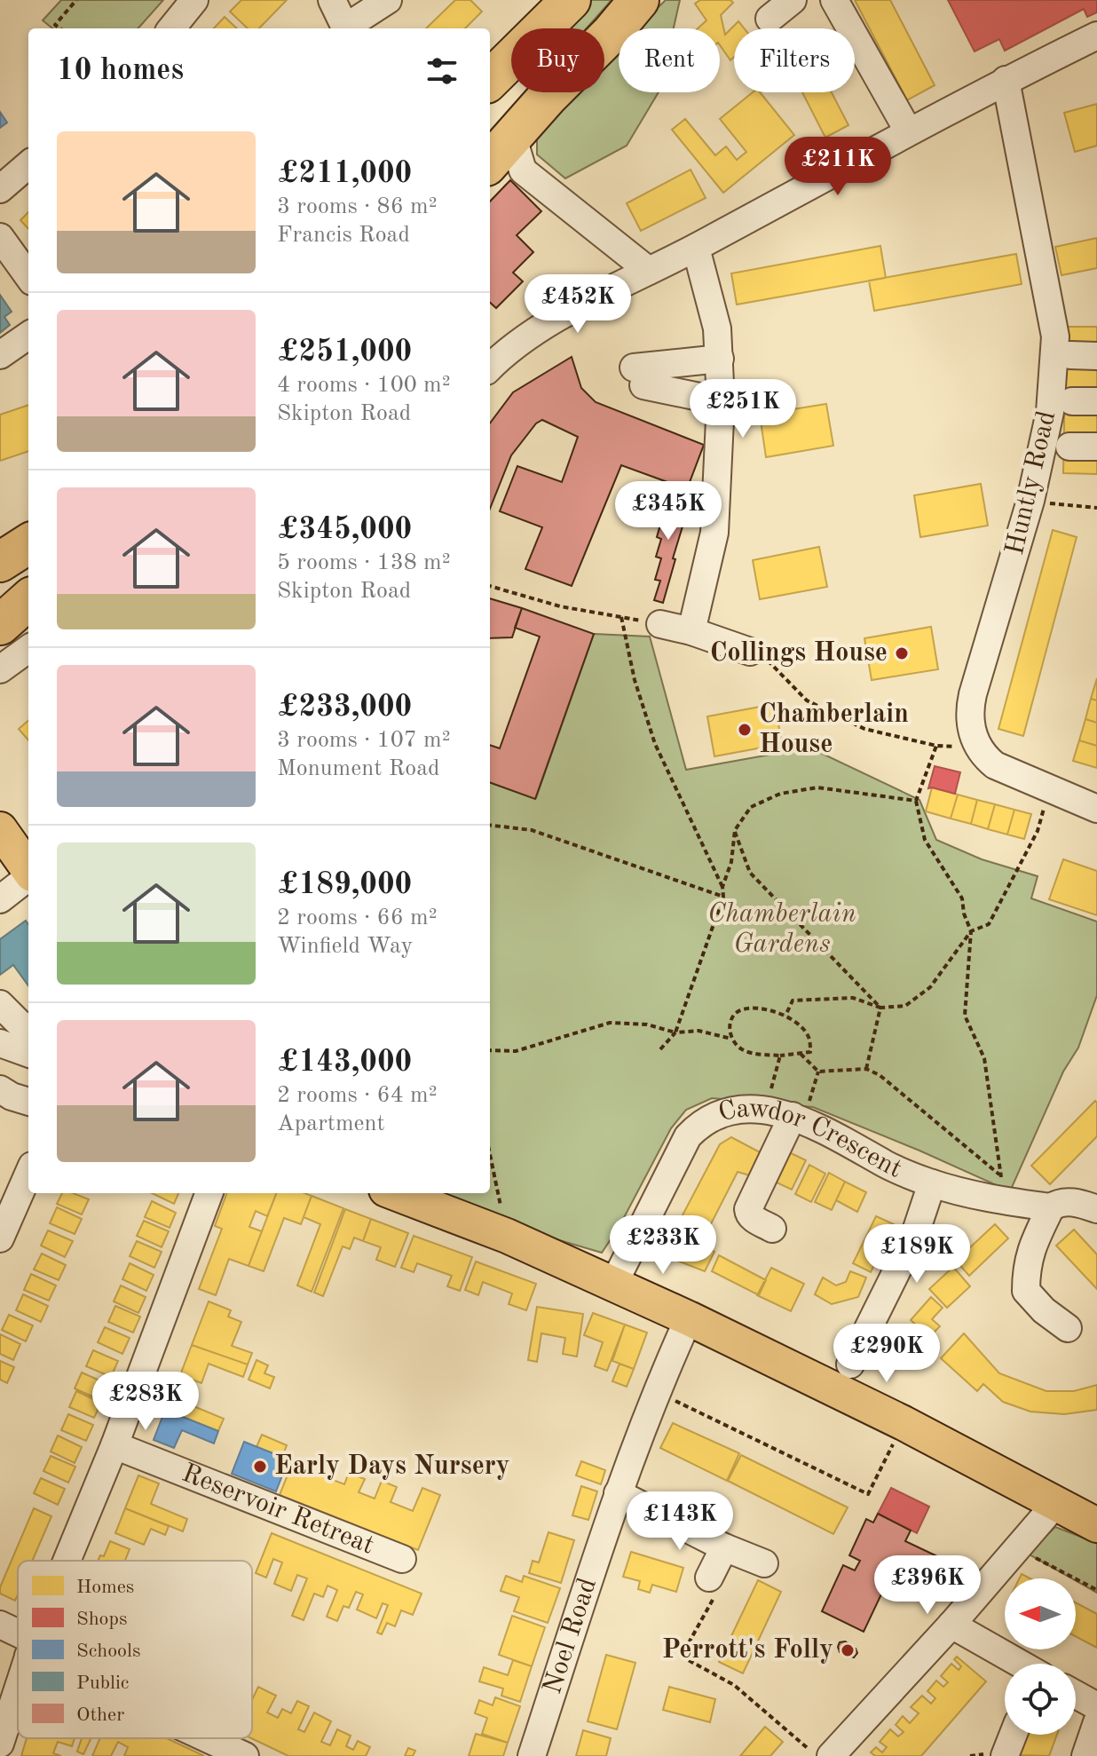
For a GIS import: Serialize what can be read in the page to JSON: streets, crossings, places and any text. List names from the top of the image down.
{
  "streets": {
    "street": [
      "Huntly Road",
      "Cawdor Crescent",
      "Reservoir Retreat",
      "Noel Road"
    ]
  },
  "parks": ["Chamberlain Gardens"],
  "places": [
    "Collings House",
    "Chamberlain House",
    "Early Days Nursery",
    "Perrott's Folly"
  ],
  "legend": [
    "Homes",
    "Shops",
    "Schools",
    "Public",
    "Other"
  ],
  "north": "left",
  "page": {
    "chip": ["Buy", "Rent", "Filters"],
    "heading": "10 homes",
    "list": [
      {
        "name": "£211,000",
        "note": "3 rooms · 86 m² · Francis Road"
      },
      {
        "name": "£251,000",
        "note": "4 rooms · 100 m² · Skipton Road"
      },
      {
        "name": "£345,000",
        "note": "5 rooms · 138 m² · Skipton Road"
      },
      {
        "name": "£233,000",
        "note": "3 rooms · 107 m² · Monument Road"
      },
      {
        "name": "£189,000",
        "note": "2 rooms · 66 m² · Winfield Way"
      },
      {
        "name": "£143,000",
        "note": "2 rooms · 64 m² · Apartment"
      }
    ],
    "price": [
      "£211K",
      "£452K",
      "£251K",
      "£345K",
      "£233K",
      "£189K",
      "£290K",
      "£283K",
      "£143K",
      "£396K"
    ]
  }
}
